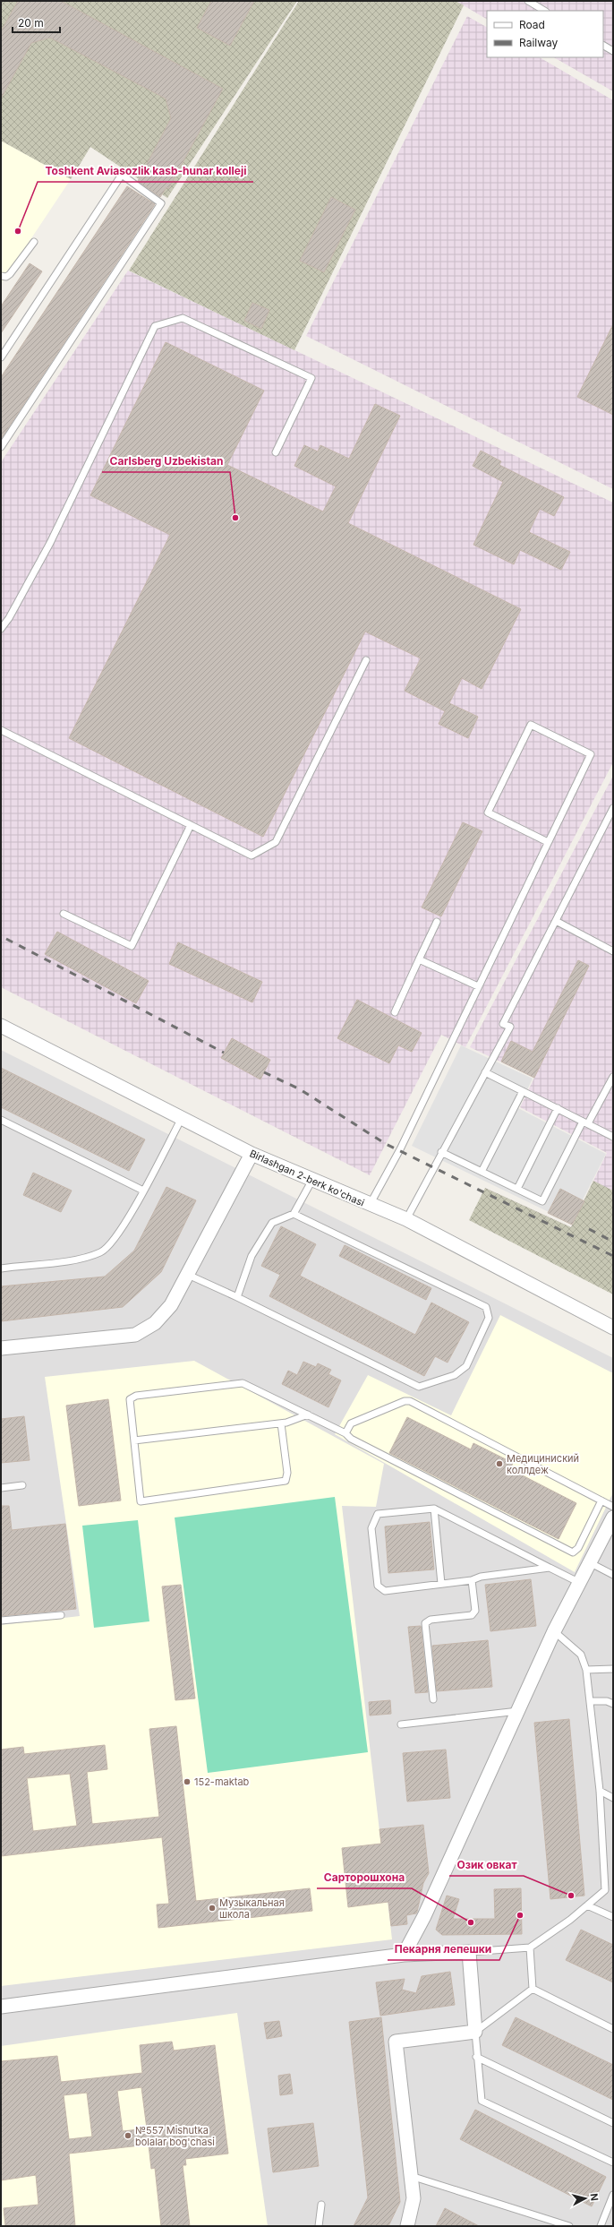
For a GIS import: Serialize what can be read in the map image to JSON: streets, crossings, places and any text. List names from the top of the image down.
{
  "streets": {
    "street": ["Birlashgan 2-berk ko'chasi"]
  },
  "places": [
    "Toshkent Aviasozlik kasb-hunar kolleji",
    "Carlsberg Uzbekistan",
    "Медициниский коллдеж",
    "152-maktab",
    "Озик овкат",
    "Музыкальная школа",
    "Пекарня лепешки",
    "Сарторошхона",
    "№557 Mishutka bolalar bog'chasi"
  ],
  "legend": ["Road", "Railway"],
  "scale_bar": "20 m",
  "north": "right"
}
